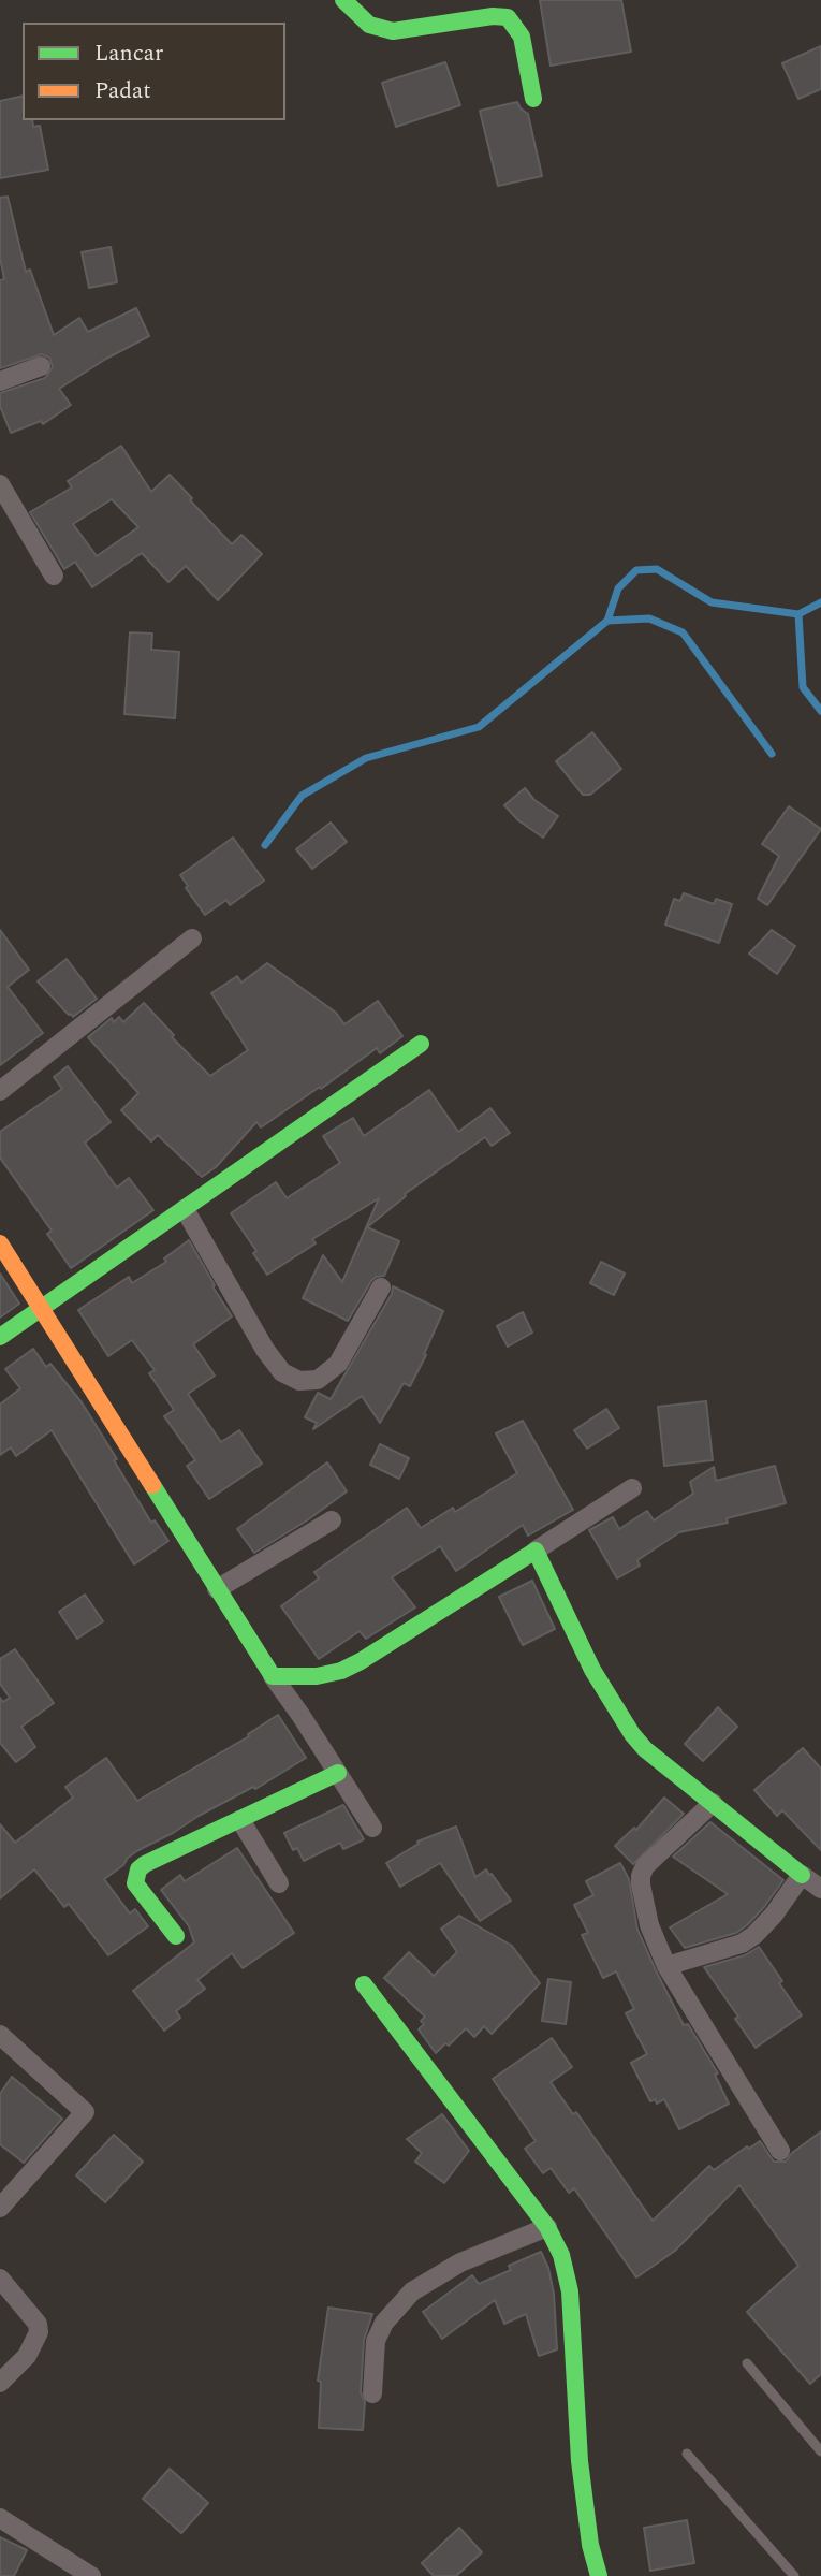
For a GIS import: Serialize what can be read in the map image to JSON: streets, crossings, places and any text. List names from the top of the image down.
{
  "legend": ["Lancar", "Padat"]
}
